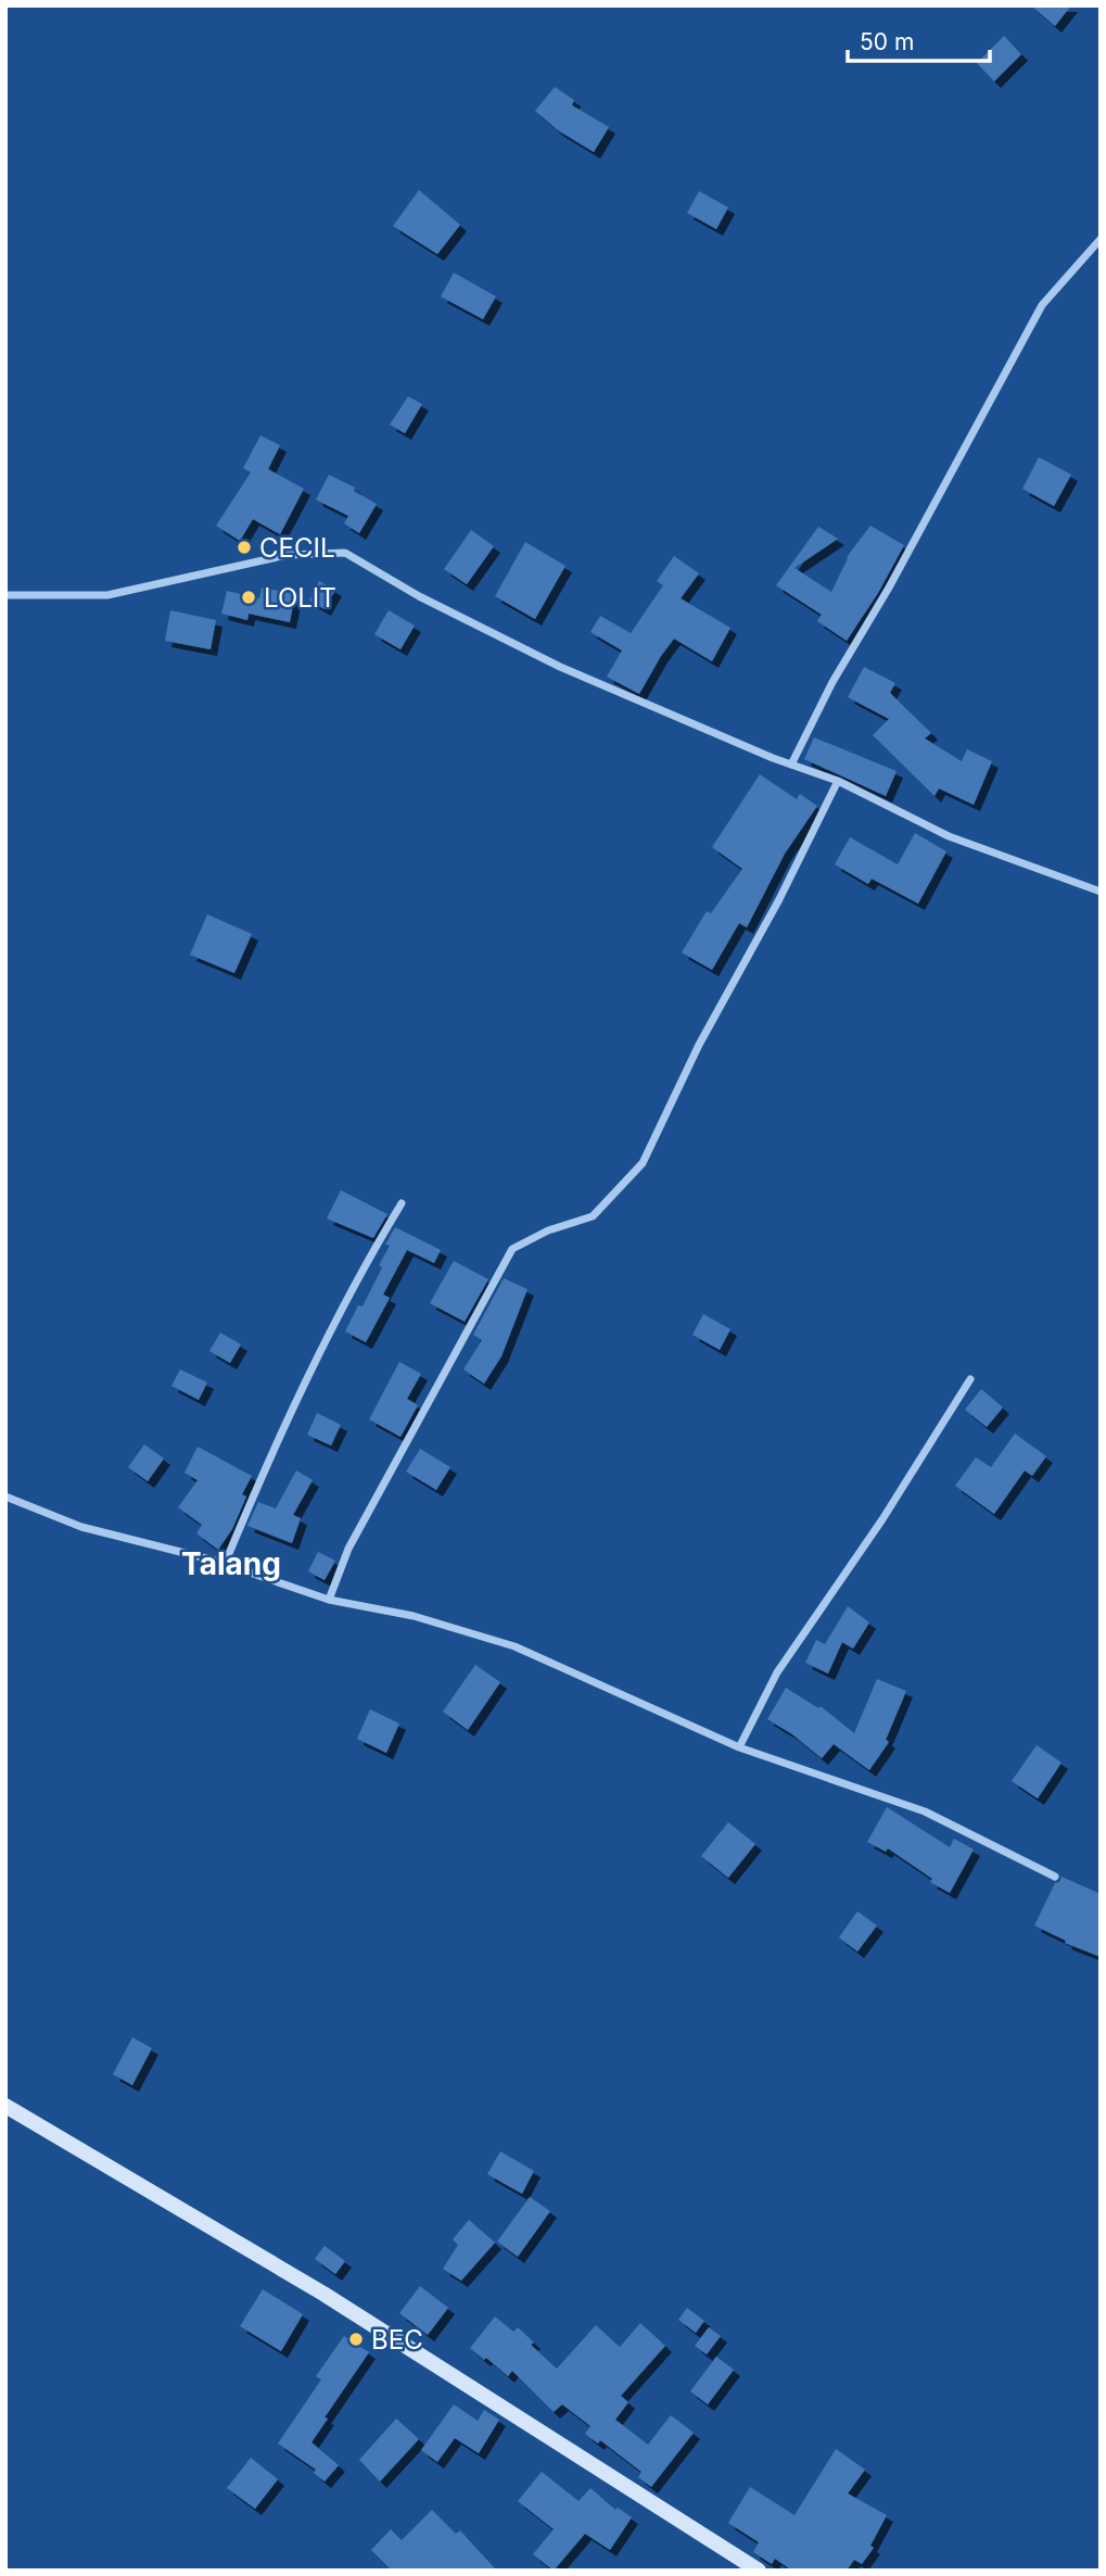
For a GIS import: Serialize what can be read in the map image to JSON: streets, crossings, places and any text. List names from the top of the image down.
{
  "districts": ["Talang"],
  "places": ["CECIL", "LOLIT", "BEC"],
  "scale_bar": "50 m"
}
